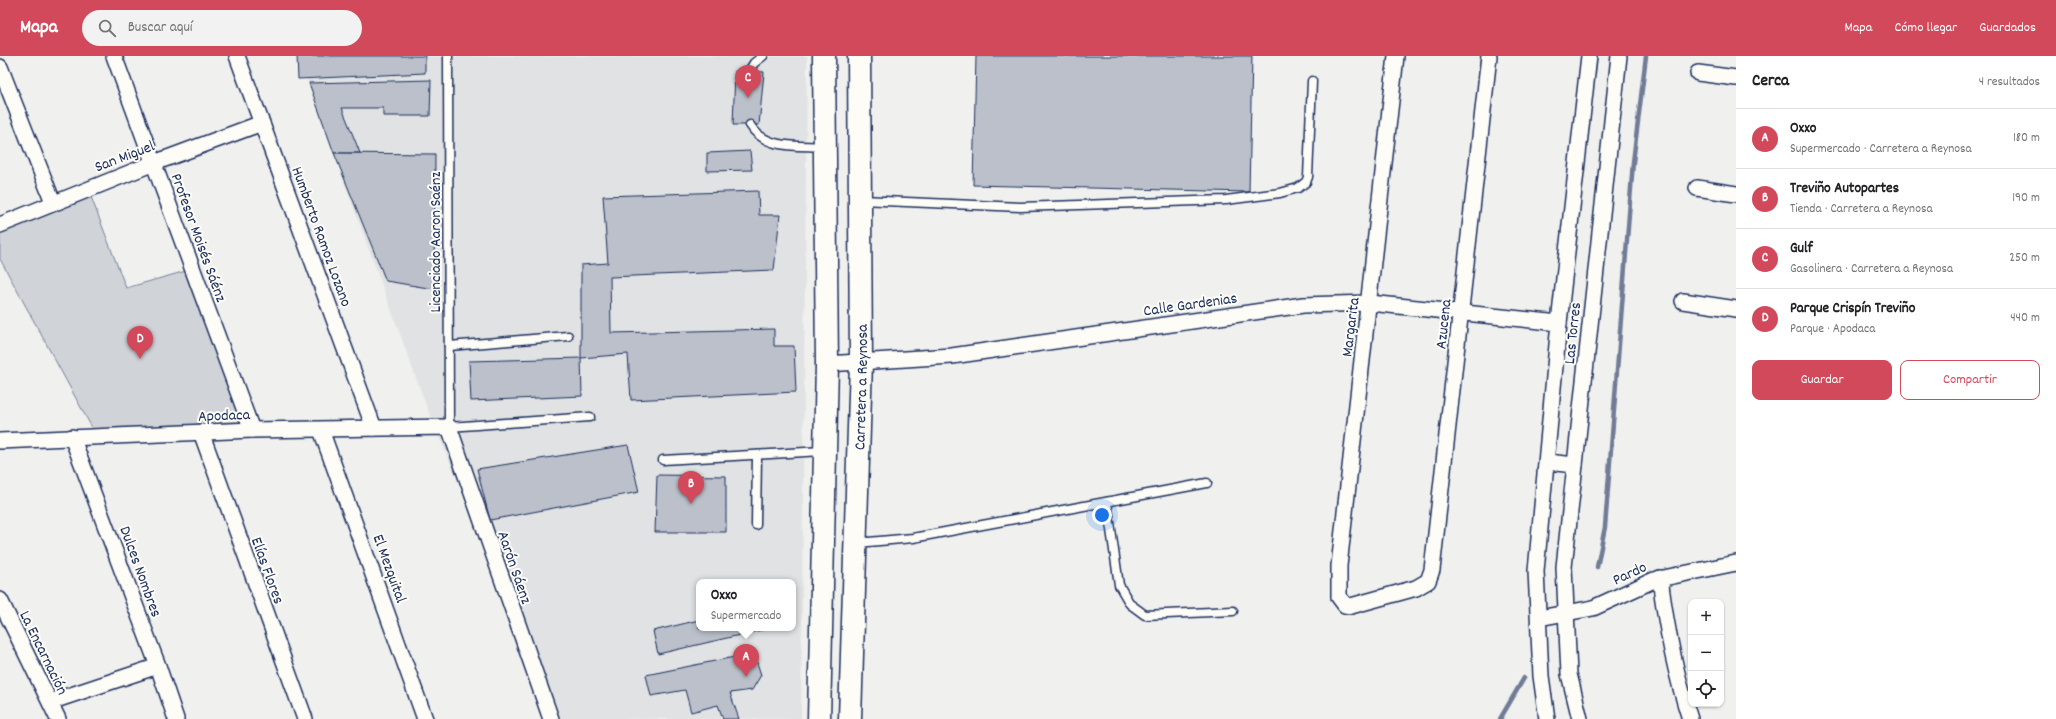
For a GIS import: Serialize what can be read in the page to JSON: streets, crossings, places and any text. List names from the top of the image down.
{
  "streets": {
    "main road": ["Carretera a Reynosa"],
    "street": [
      "San Miguel",
      "Humberto Ramoz Lozano",
      "Profesor Moisés Sáénz",
      "Calle Gardenias",
      "Azucena",
      "Margarita",
      "Las Torres",
      "Apodaca",
      "Aarón Sáenz",
      "El Mezquital",
      "Elías Flores",
      "Dulces Nombres",
      "Pardo",
      "La Encarnación"
    ],
    "lane": ["Licenciado Aaron Saénz"]
  },
  "crossings": [
    ["San Miguel", "Humberto Ramoz Lozano"],
    ["San Miguel", "Profesor Moisés Sáénz"],
    ["Humberto Ramoz Lozano", "Apodaca"],
    ["Profesor Moisés Sáénz", "Apodaca"],
    ["Licenciado Aaron Saénz", "Apodaca"],
    ["Licenciado Aaron Saénz", "Aarón Sáenz"],
    ["Calle Gardenias", "Azucena"],
    ["Calle Gardenias", "Margarita"],
    ["Calle Gardenias", "Carretera a Reynosa"],
    ["Azucena", "Margarita"],
    ["Las Torres", "Pardo"],
    ["Apodaca", "Aarón Sáenz"],
    ["Apodaca", "El Mezquital"],
    ["Apodaca", "Elías Flores"],
    ["Apodaca", "Dulces Nombres"]
  ],
  "page": {
    "header": "Mapa",
    "search": "Buscar aquí",
    "nav": ["Mapa", "Cómo llegar", "Guardados"],
    "heading": ["Cerca", "4 resultados"],
    "pins": [
      "C",
      "D",
      "B",
      "A"
    ],
    "list": [
      {
        "mark": "A",
        "name": "Oxxo",
        "note": "Supermercado · Carretera a Reynosa",
        "value": "180 m"
      },
      {
        "mark": "B",
        "name": "Treviño Autopartes",
        "note": "Tienda · Carretera a Reynosa",
        "value": "190 m"
      },
      {
        "mark": "C",
        "name": "Gulf",
        "note": "Gasolinera · Carretera a Reynosa",
        "value": "250 m"
      },
      {
        "mark": "D",
        "name": "Parque Crispín Treviño",
        "note": "Parque · Apodaca",
        "value": "440 m"
      }
    ],
    "buttons": ["Guardar", "Compartir"],
    "popup": ["Oxxo", "Supermercado"],
    "map_buttons": ["+", "−"]
  }
}
